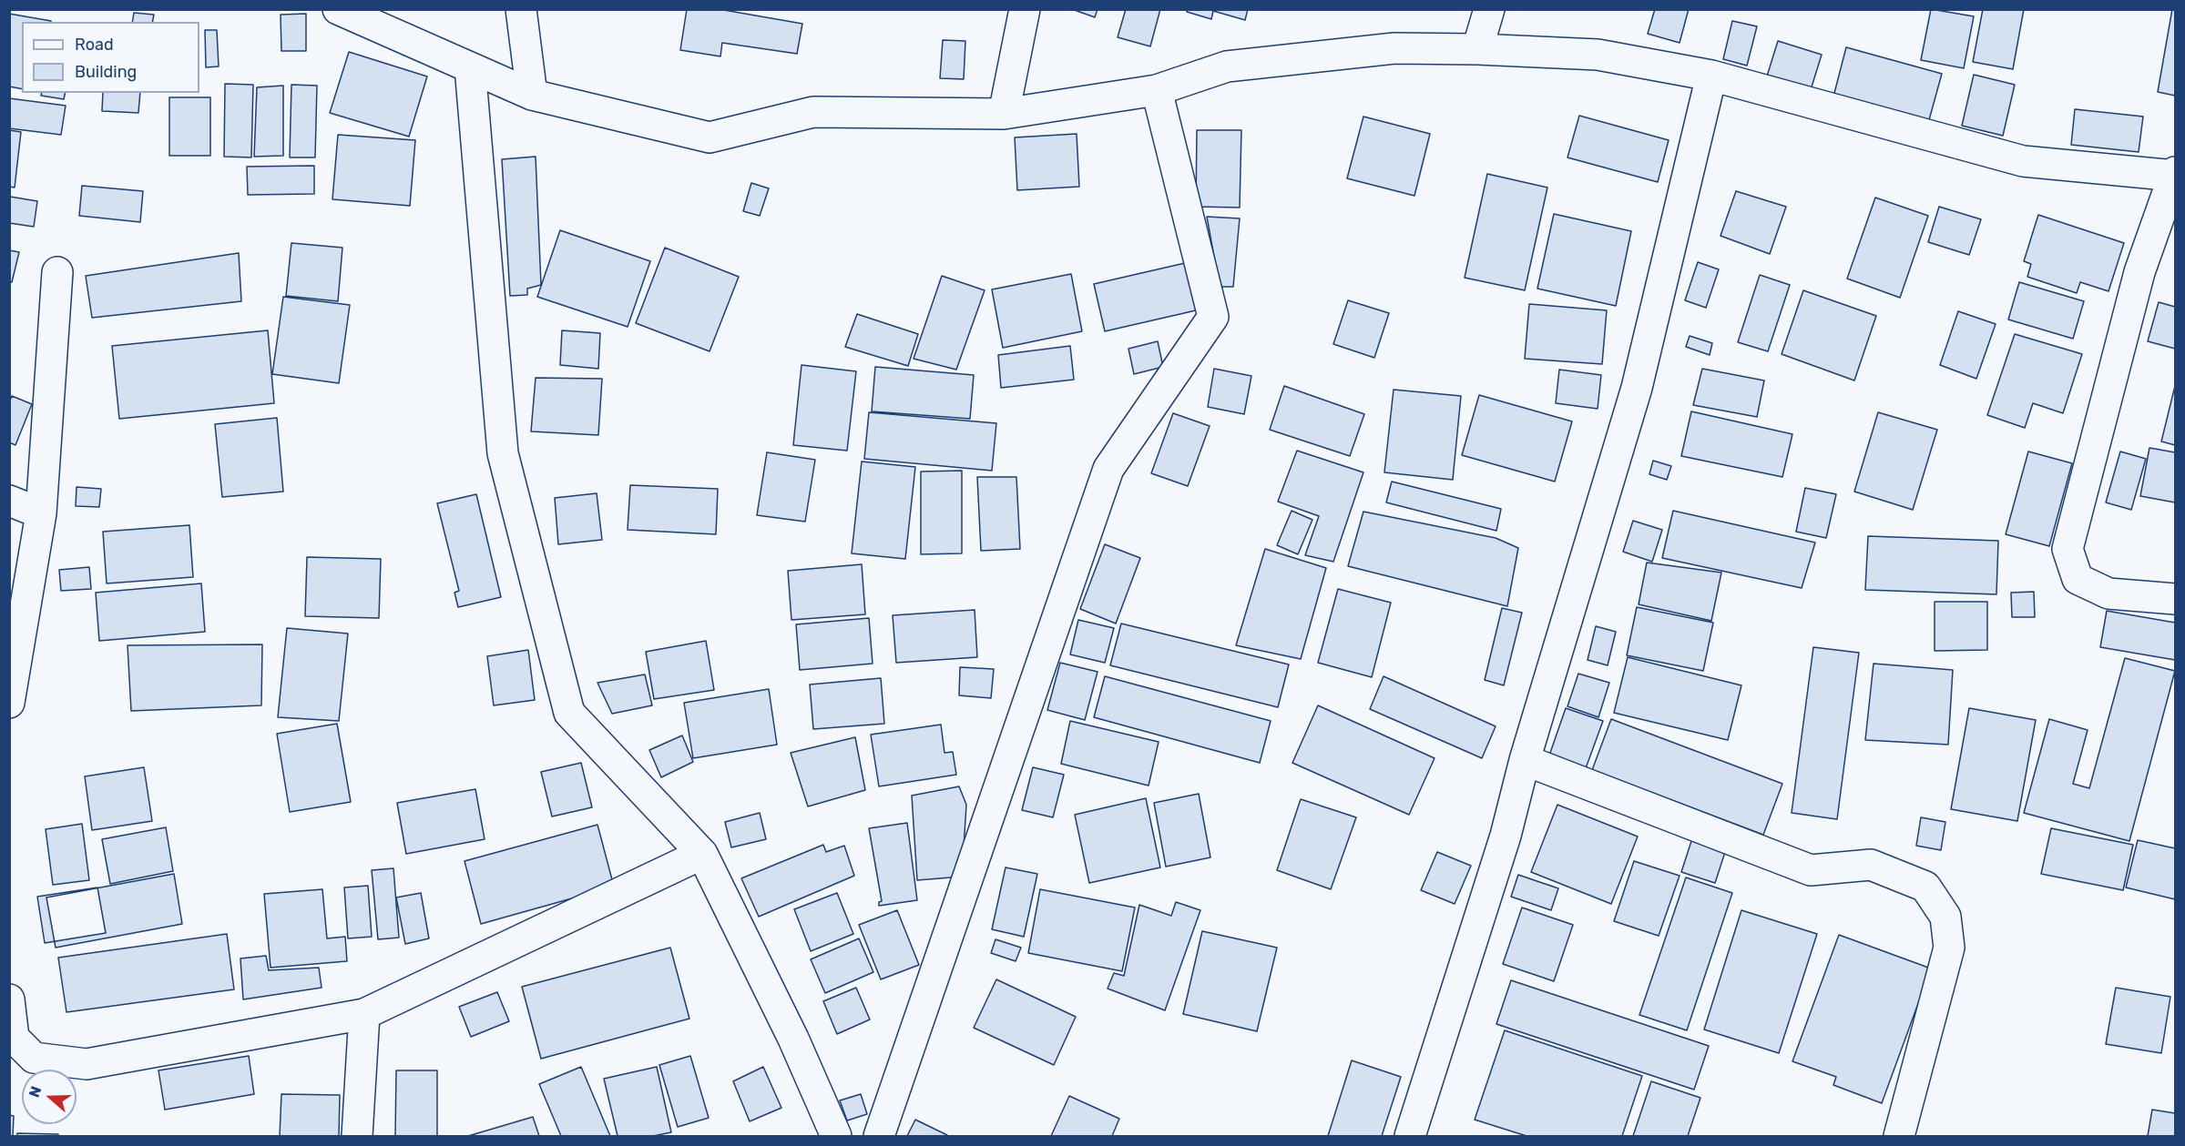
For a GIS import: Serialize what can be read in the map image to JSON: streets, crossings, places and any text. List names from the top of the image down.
{
  "legend": ["Road", "Building"],
  "north": "left"
}
